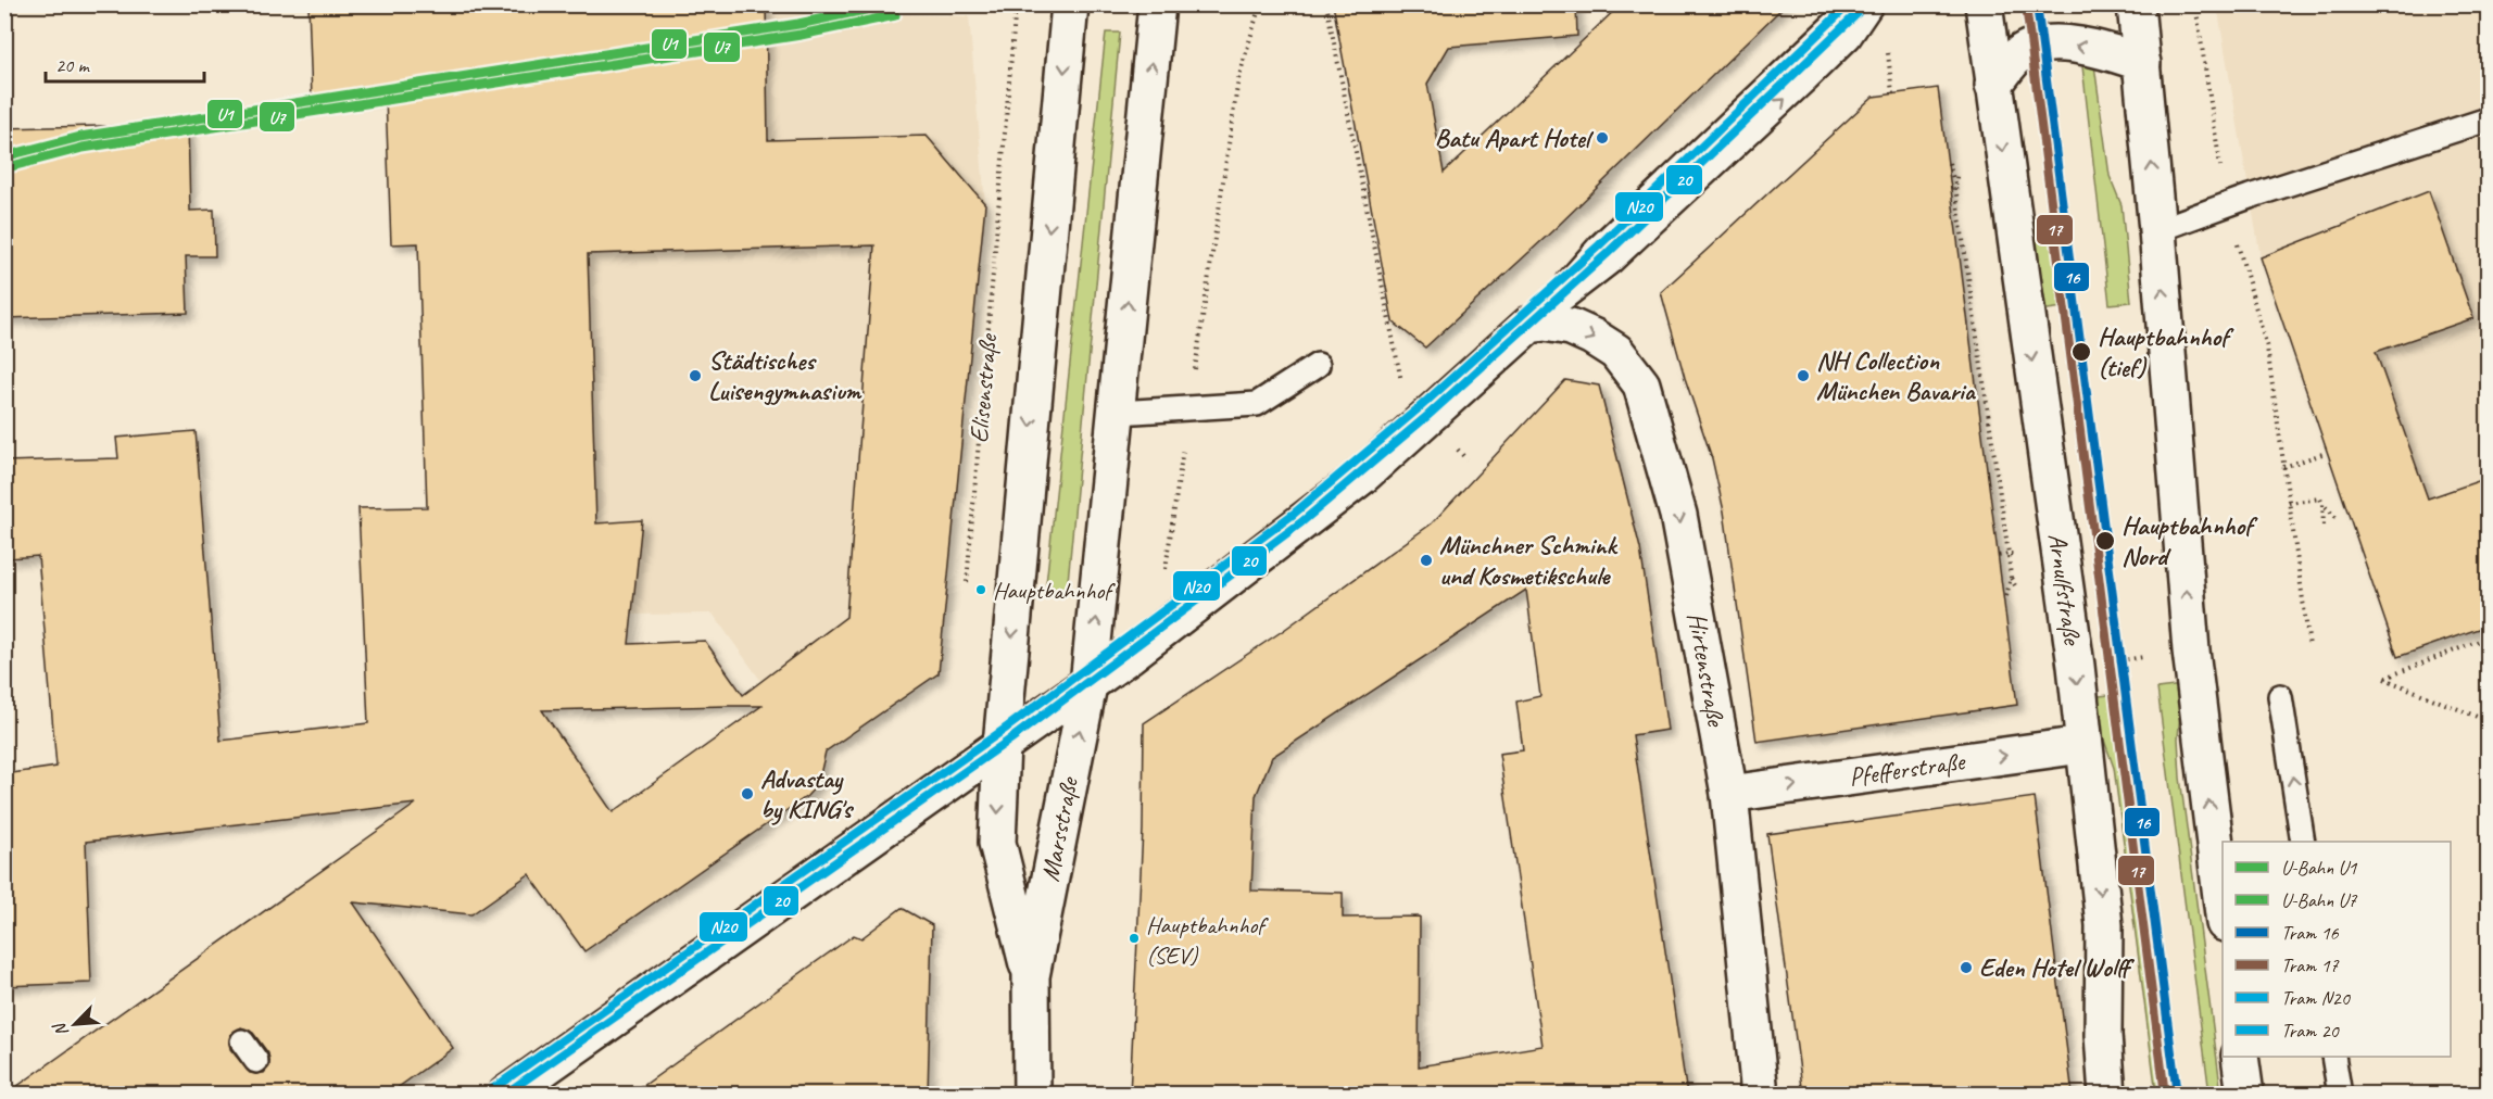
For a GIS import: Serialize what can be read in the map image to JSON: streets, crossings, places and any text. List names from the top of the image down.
{
  "streets": {
    "street": [
      "Elisenstraße",
      "Arnulfstraße",
      "Hirtenstraße",
      "Pfefferstraße",
      "Marsstraße"
    ]
  },
  "crossings": [
    ["Elisenstraße", "Marsstraße"],
    ["Arnulfstraße", "Pfefferstraße"],
    ["Hirtenstraße", "Pfefferstraße"]
  ],
  "one_way": ["Hirtenstraße", "Pfefferstraße"],
  "places": [
    "Batu Apart Hotel",
    "Hauptbahnhof (tief)",
    "Städtisches Luisengymnasium",
    "NH Collection München Bavaria",
    "Hauptbahnhof Nord",
    "Münchner Schmink und Kosmetikschule",
    "Hauptbahnhof",
    "Advastay by KING's",
    "Hauptbahnhof (SEV)",
    "Eden Hotel Wolff"
  ],
  "lines": [
    "metro line U1",
    "tram line 16",
    "tram line N20",
    "tram line 17",
    "tram line 20",
    "metro line U7"
  ],
  "legend": [
    "U-Bahn U1",
    "U-Bahn U7",
    "Tram 16",
    "Tram 17",
    "Tram N20",
    "Tram 20"
  ],
  "scale_bar": "20 m",
  "north": "bottom left"
}
